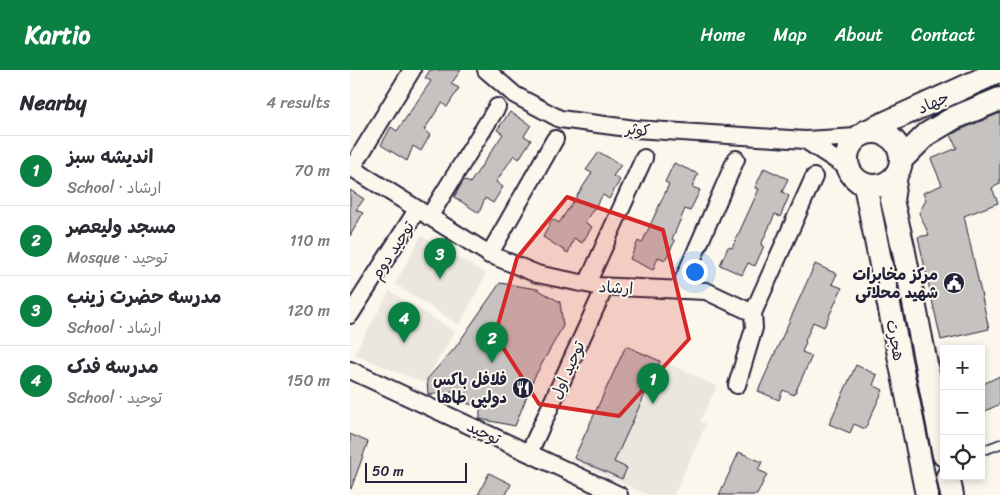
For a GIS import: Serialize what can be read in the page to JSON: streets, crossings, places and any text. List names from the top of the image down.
{
  "streets": {
    "main road": ["جهاد", "هجرت"],
    "street": [
      "کوثر",
      "توحید دوم",
      "ارشاد",
      "توحید اول",
      "توحید"
    ]
  },
  "crossings": [
    ["جهاد", "کوثر"],
    ["جهاد", "هجرت"],
    ["کوثر", "هجرت"],
    ["توحید دوم", "ارشاد"],
    ["ارشاد", "توحید اول"],
    ["توحید اول", "توحید"]
  ],
  "places": {
    "public building": ["مرکز مخابرات شهید محلاتی"],
    "restaurant": ["فلافل باکس دولپی طاها"]
  },
  "scale_bar": "50 m",
  "page": {
    "header": "Kartio",
    "nav": [
      "Home",
      "Map",
      "About",
      "Contact"
    ],
    "heading": ["Nearby", "4 results"],
    "list": [
      {
        "mark": "1",
        "name": "اندیشه سبز",
        "note": "School · ارشاد",
        "value": "70 m"
      },
      {
        "mark": "2",
        "name": "مسجد ولیعصر",
        "note": "Mosque · توحید",
        "value": "110 m"
      },
      {
        "mark": "3",
        "name": "مدرسه حضرت زینب",
        "note": "School · ارشاد",
        "value": "120 m"
      },
      {
        "mark": "4",
        "name": "مدرسه فدک",
        "note": "School · توحید",
        "value": "150 m"
      }
    ],
    "pins": [
      "3",
      "4",
      "2",
      "1"
    ],
    "map_buttons": ["+", "−"],
    "scale": "50 m"
  }
}
